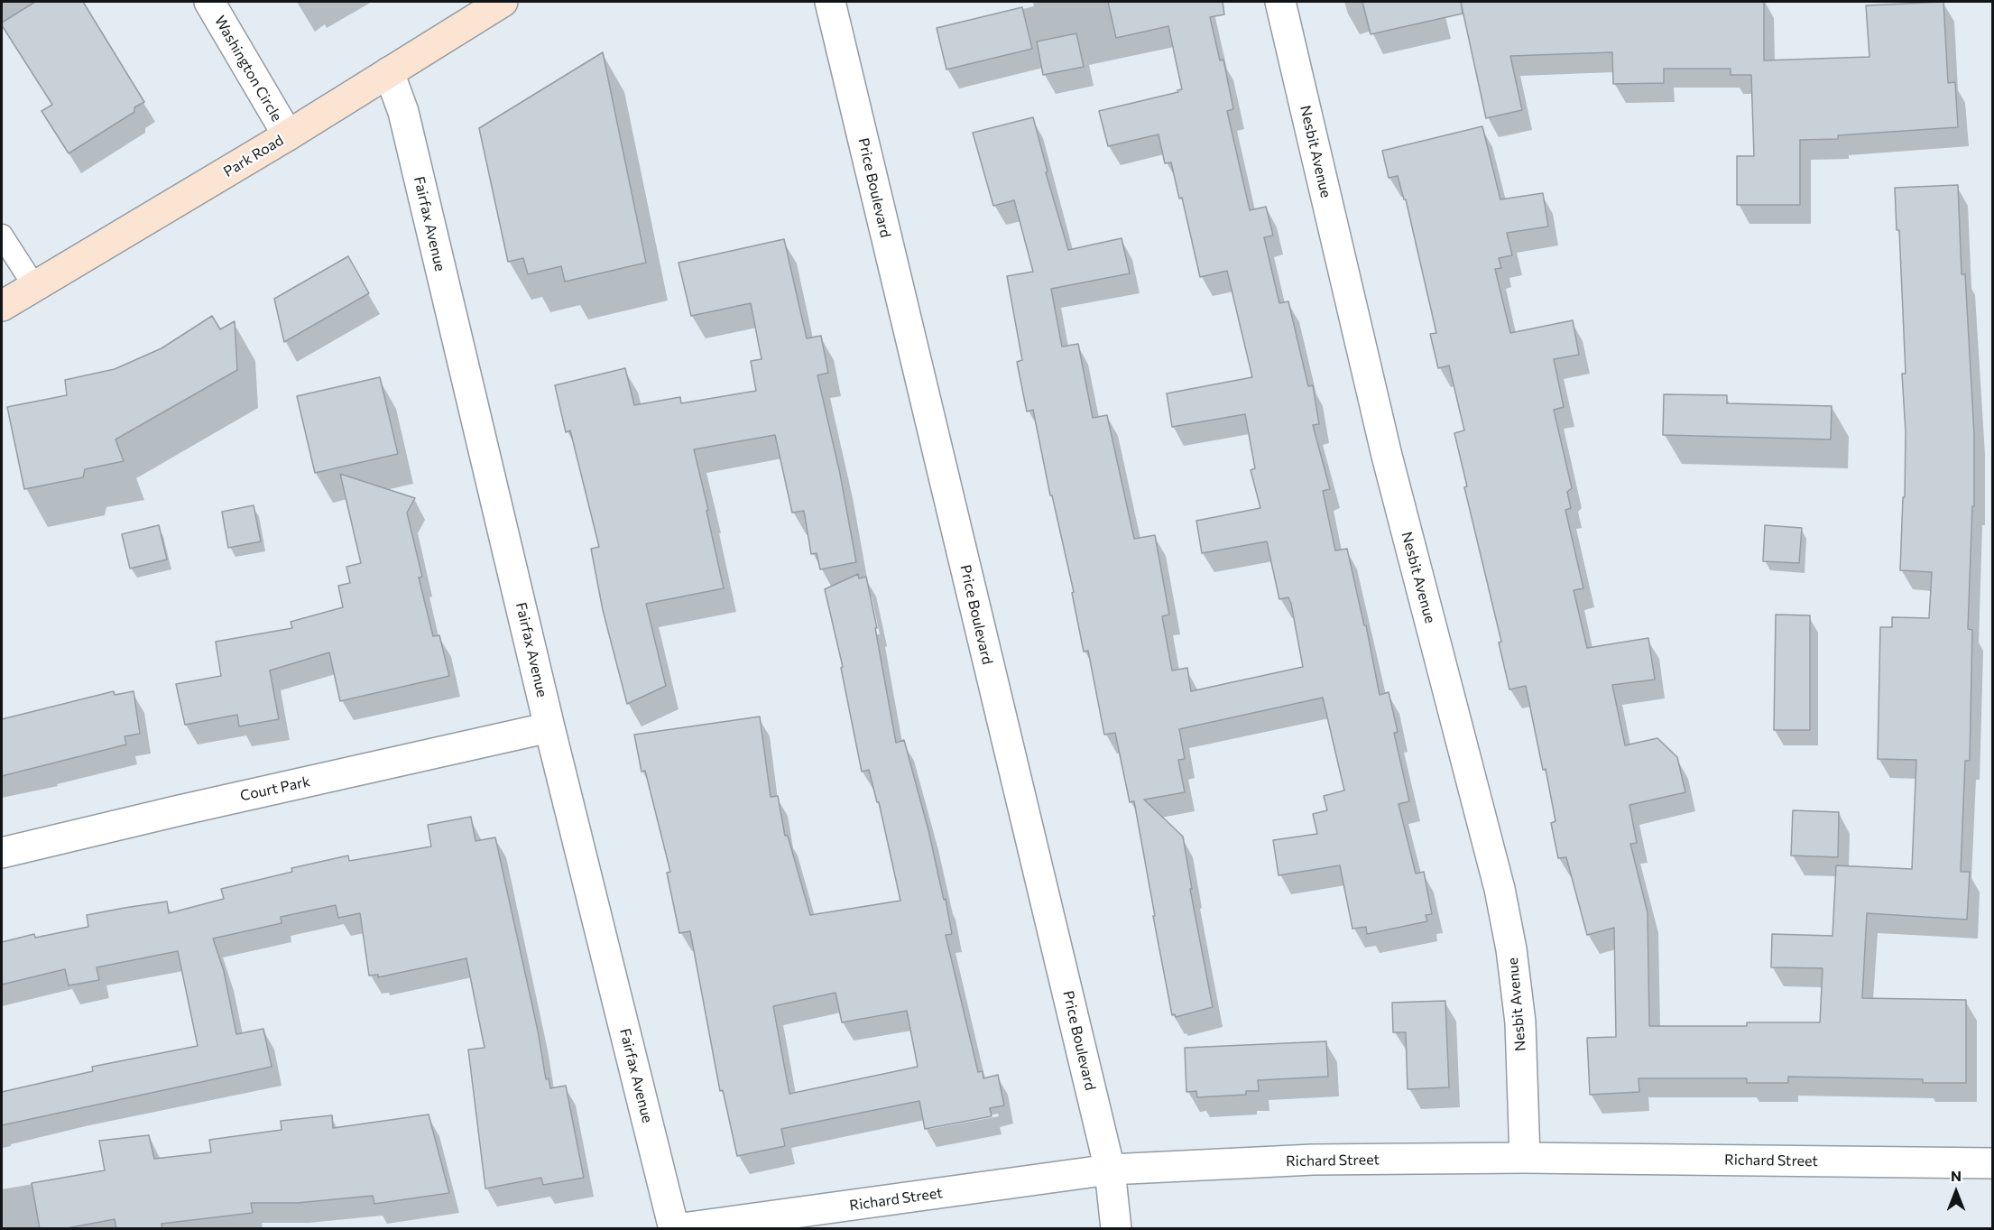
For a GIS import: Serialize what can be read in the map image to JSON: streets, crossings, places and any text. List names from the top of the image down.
{
  "streets": {
    "main road": ["Park Road"],
    "street": [
      "Washington Circle",
      "Nesbit Avenue",
      "Price Boulevard",
      "Fairfax Avenue",
      "Court Park",
      "Richard Street"
    ]
  },
  "crossings": [
    ["Washington Circle", "Park Road"],
    ["Nesbit Avenue", "Richard Street"],
    ["Park Road", "Fairfax Avenue"],
    ["Price Boulevard", "Richard Street"],
    ["Fairfax Avenue", "Court Park"],
    ["Fairfax Avenue", "Richard Street"]
  ],
  "north": "top"
}
